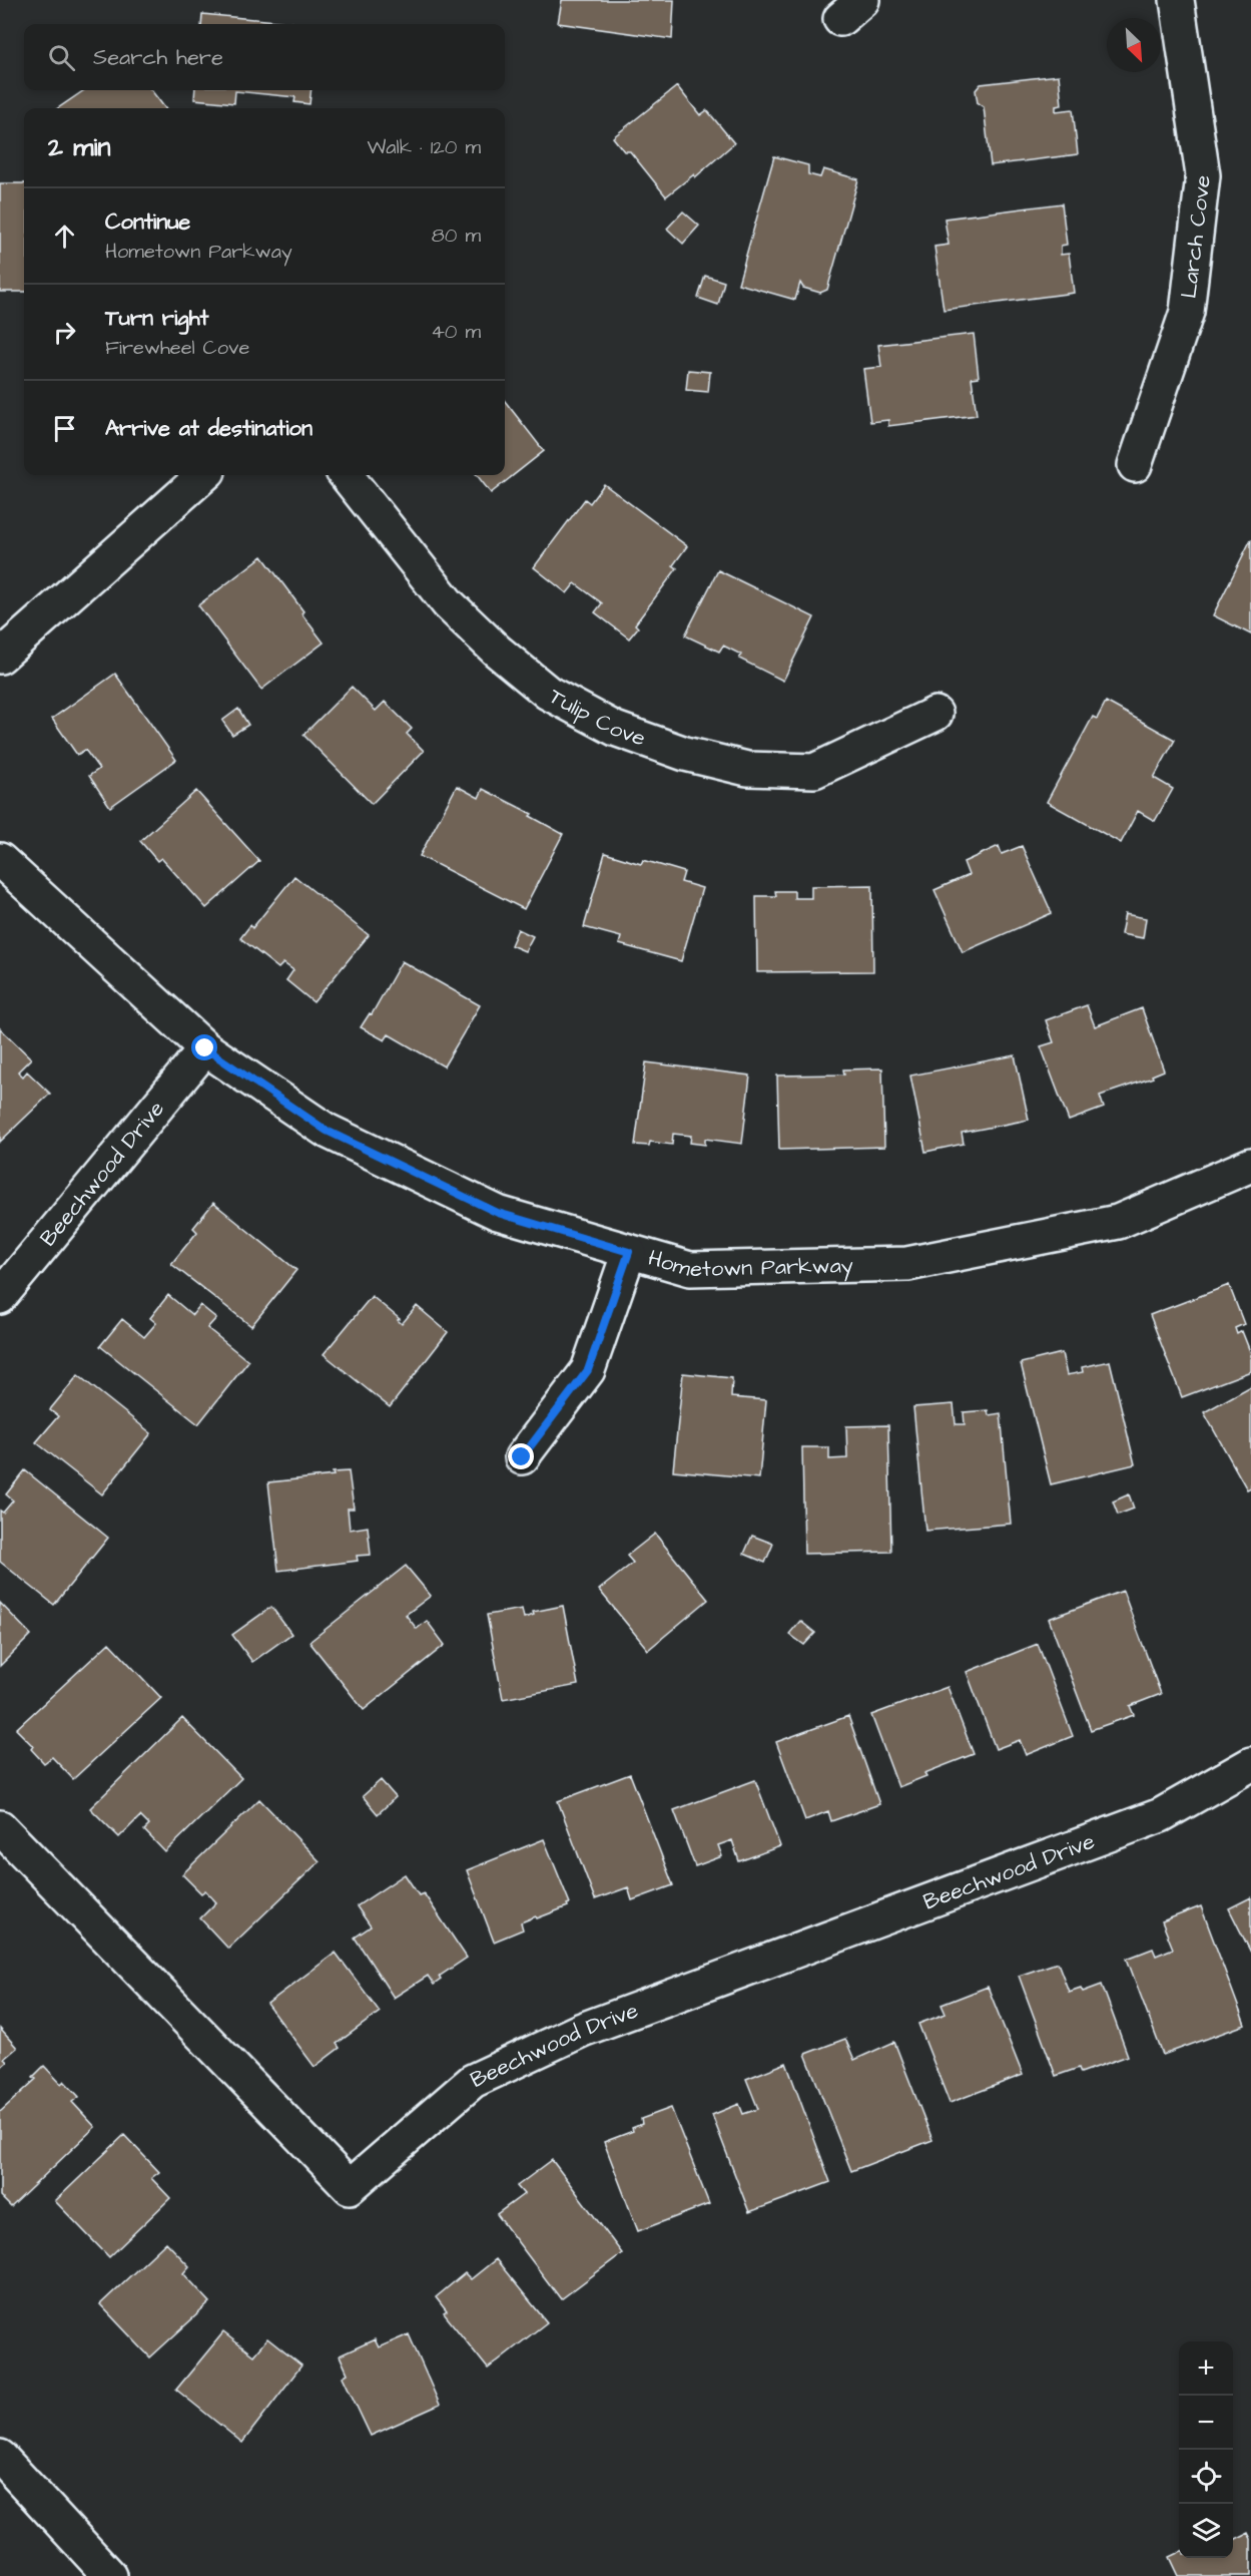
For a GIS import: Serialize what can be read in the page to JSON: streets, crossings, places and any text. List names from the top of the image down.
{
  "streets": {
    "street": [
      "Larch Cove",
      "Tulip Cove",
      "Beechwood Drive",
      "Hometown Parkway"
    ]
  },
  "crossings": [
    ["Beechwood Drive", "Hometown Parkway"]
  ],
  "north": "bottom right",
  "page": {
    "search": "Search here",
    "heading": ["2 min", "Walk · 120 m"],
    "list": [
      ["Continue", "Hometown Parkway", "80 m"],
      ["Turn right", "Firewheel Cove", "40 m"],
      "Arrive at destination"
    ],
    "map_buttons": ["+", "−"]
  }
}
